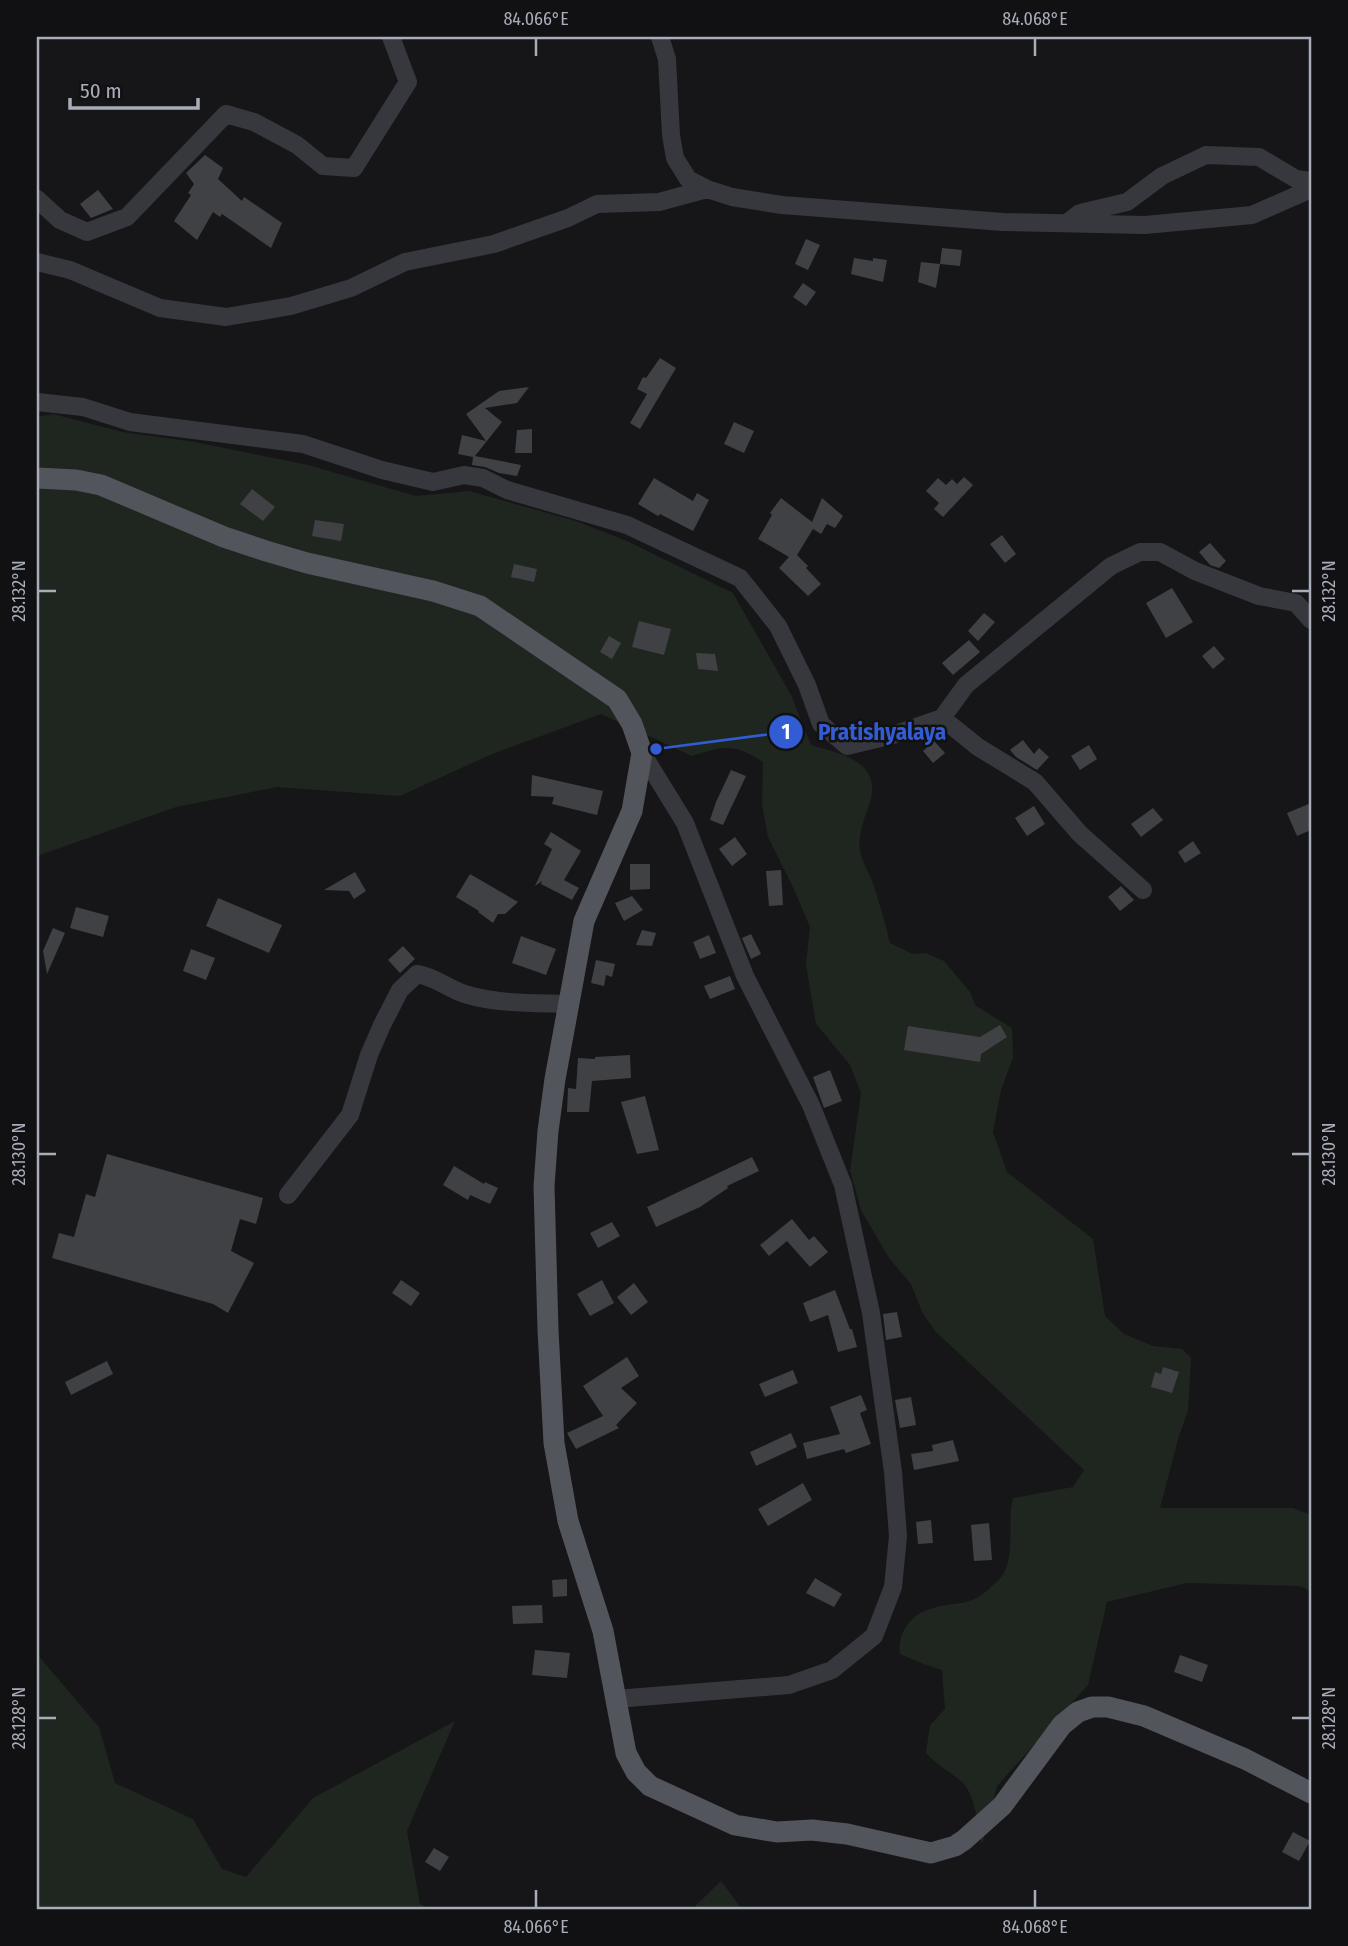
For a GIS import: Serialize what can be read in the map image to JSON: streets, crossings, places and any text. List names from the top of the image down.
{
  "places": ["Pratishyalaya"],
  "scale_bar": "50 m",
  "coordinates": [
    "84.066°E",
    "84.068°E",
    "28.132°N",
    "28.130°N",
    "28.128°N"
  ]
}
